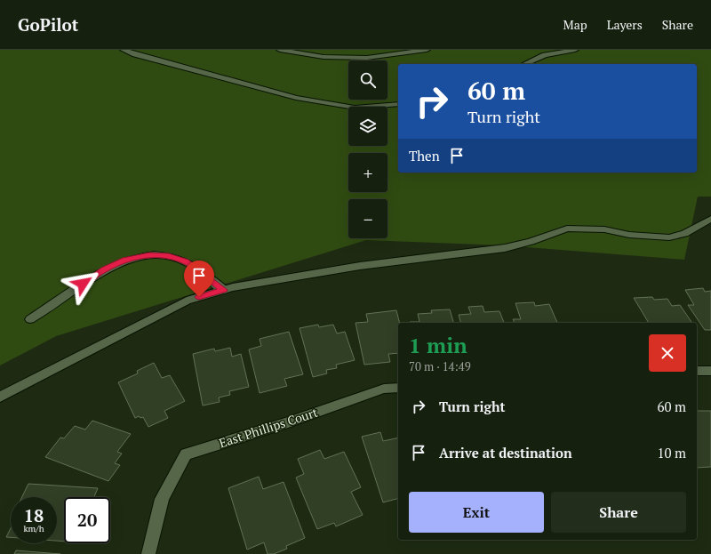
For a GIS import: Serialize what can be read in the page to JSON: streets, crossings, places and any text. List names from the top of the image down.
{
  "streets": {
    "street": ["East Phillips Court"]
  },
  "page": {
    "header": "GoPilot",
    "nav": ["Map", "Layers", "Share"],
    "map_buttons": ["+", "−"],
    "turn": ["60 m", "Turn right"],
    "then": "Then",
    "heading": ["1 min", "70 m · 14:49"],
    "list": [
      {
        "name": "Turn right",
        "value": "60 m"
      },
      {
        "name": "Arrive at destination",
        "value": "10 m"
      }
    ],
    "buttons": ["Exit", "Share"],
    "speed": "18 km/h",
    "limit": "20"
  }
}
